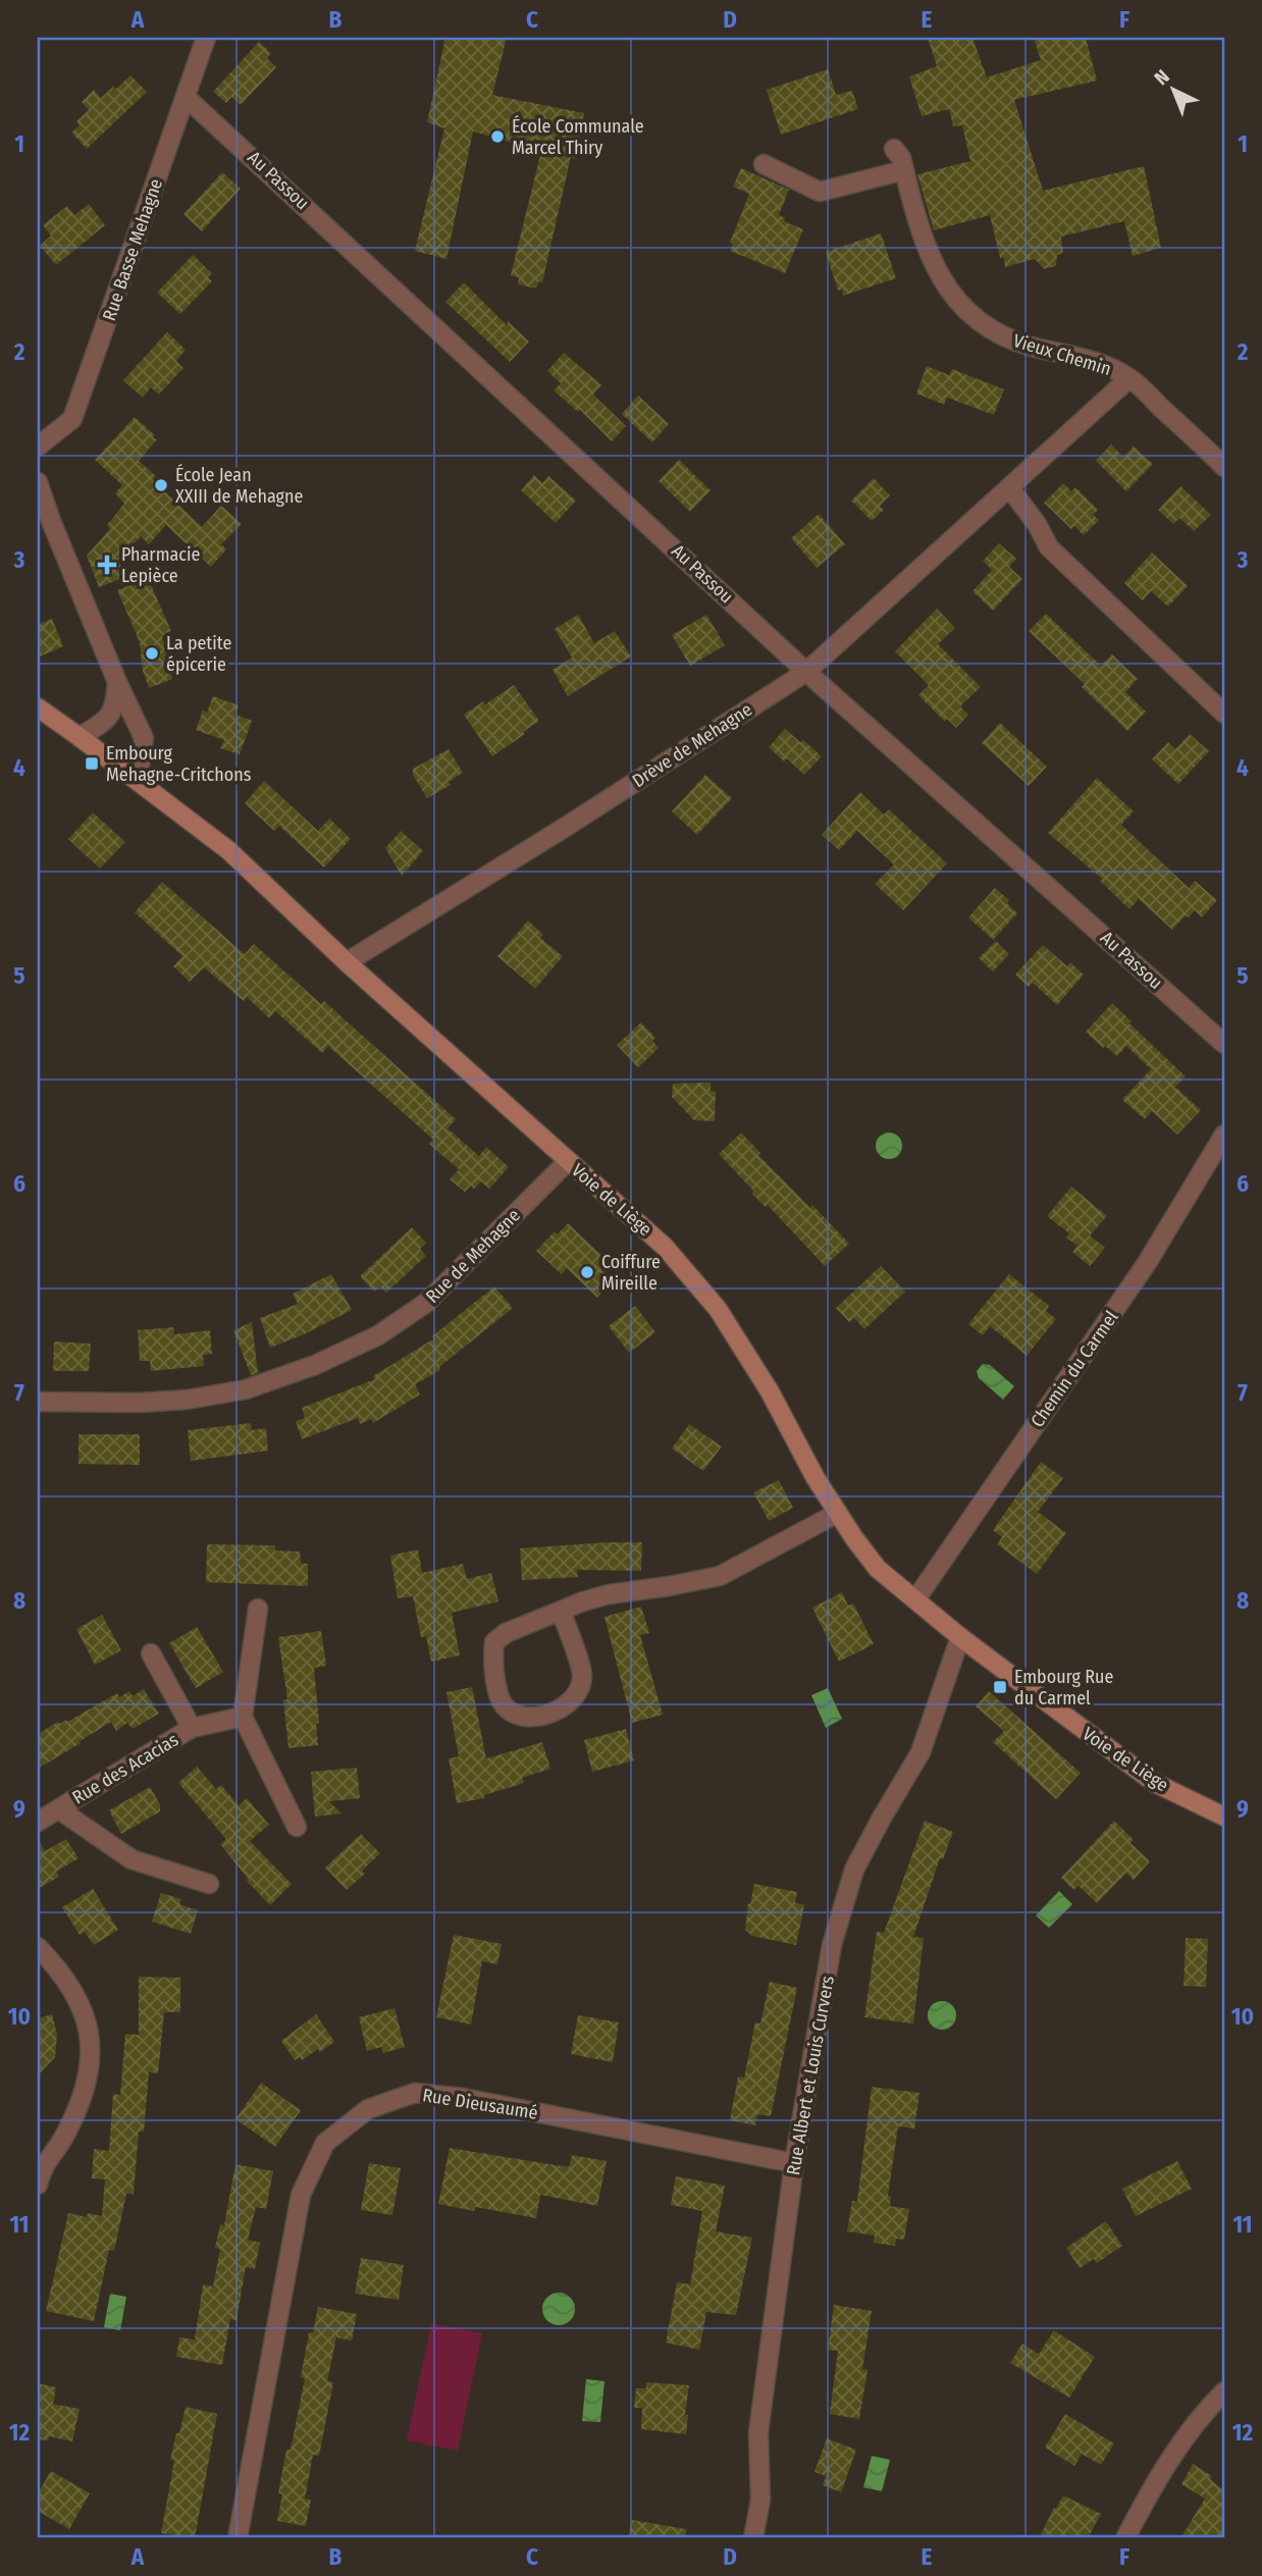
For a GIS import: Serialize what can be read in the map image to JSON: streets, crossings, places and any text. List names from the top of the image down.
{
  "streets": {
    "street": [
      "Au Passou",
      "Rue Basse Mehagne",
      "Vieux Chemin",
      "Drève de Mehagne",
      "Voie de Liège",
      "Rue de Mehagne",
      "Chemin du Carmel",
      "Rue des Acacias",
      "Rue Albert et Louis Curvers",
      "Rue Dieusaumé"
    ]
  },
  "crossings": [
    ["Au Passou", "Rue Basse Mehagne"],
    ["Au Passou", "Drève de Mehagne"],
    ["Vieux Chemin", "Drève de Mehagne"],
    ["Drève de Mehagne", "Voie de Liège"],
    ["Voie de Liège", "Rue de Mehagne"],
    ["Voie de Liège", "Chemin du Carmel"],
    ["Voie de Liège", "Rue Albert et Louis Curvers"],
    ["Rue Albert et Louis Curvers", "Rue Dieusaumé"]
  ],
  "places": {
    "other": [
      "École Communale Marcel Thiry",
      "École Jean XXIII de Mehagne",
      "La petite épicerie",
      "Coiffure Mireille"
    ],
    "health": ["Pharmacie Lepièce"],
    "transit": ["Embourg Mehagne-Critchons", "Embourg Rue du Carmel"]
  },
  "north": "top left",
  "grid": {
    "columns": [
      "A",
      "B",
      "C",
      "D",
      "E",
      "F"
    ],
    "rows": [
      "1",
      "2",
      "3",
      "4",
      "5",
      "6",
      "7",
      "8",
      "9",
      "10",
      "11",
      "12"
    ]
  }
}
